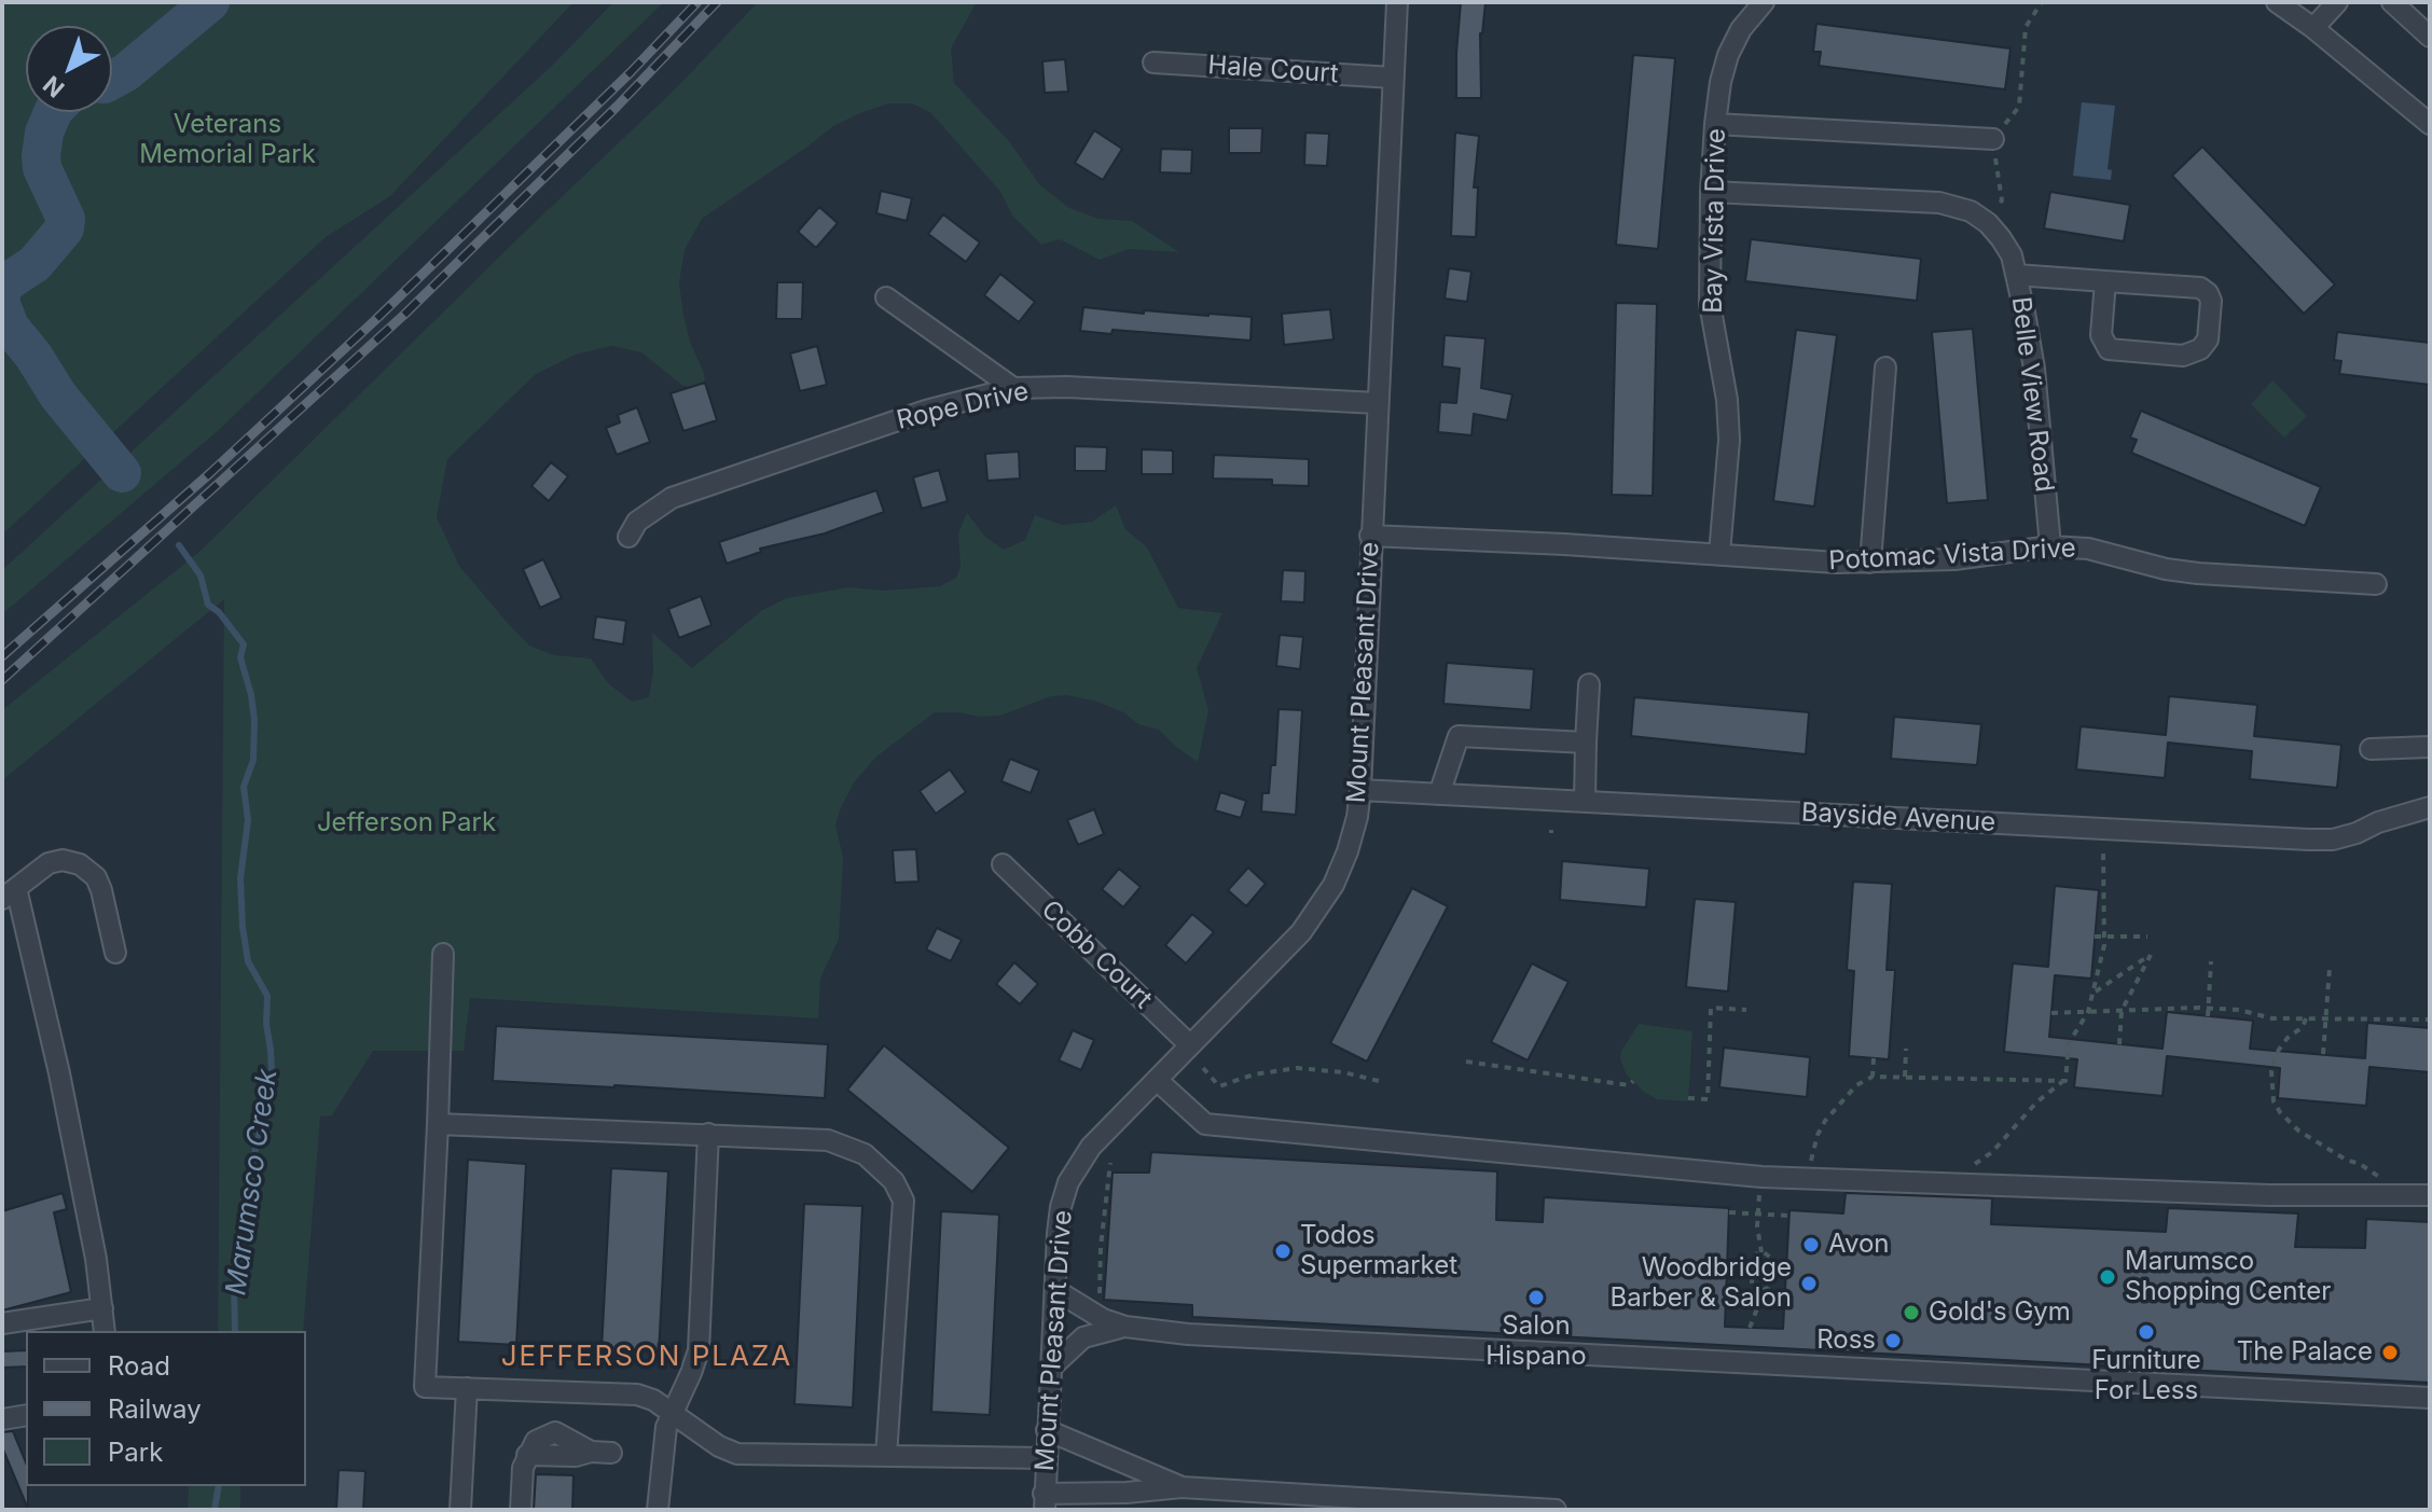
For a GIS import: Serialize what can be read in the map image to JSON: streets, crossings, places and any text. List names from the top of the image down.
{
  "streets": {
    "street": [
      "Hale Court",
      "Bay Vista Drive",
      "Belle View Road",
      "Rope Drive",
      "Potomac Vista Drive",
      "Mount Pleasant Drive",
      "Bayside Avenue",
      "Cobb Court"
    ]
  },
  "crossings": [
    ["Hale Court", "Mount Pleasant Drive"],
    ["Bay Vista Drive", "Belle View Road"],
    ["Bay Vista Drive", "Potomac Vista Drive"],
    ["Belle View Road", "Potomac Vista Drive"],
    ["Rope Drive", "Mount Pleasant Drive"],
    ["Potomac Vista Drive", "Mount Pleasant Drive"],
    ["Mount Pleasant Drive", "Bayside Avenue"],
    ["Mount Pleasant Drive", "Cobb Court"]
  ],
  "districts": ["JEFFERSON PLAZA"],
  "water": ["Marumsco Creek"],
  "parks": ["Veterans Memorial Park", "Jefferson Park"],
  "places": [
    "Avon",
    "Todos Supermarket",
    "Marumsco Shopping Center",
    "Woodbridge Barber & Salon",
    "Salon Hispano",
    "Gold's Gym",
    "Furniture For Less",
    "Ross",
    "The Palace"
  ],
  "legend": ["Road", "Railway", "Park"],
  "north": "bottom left"
}
